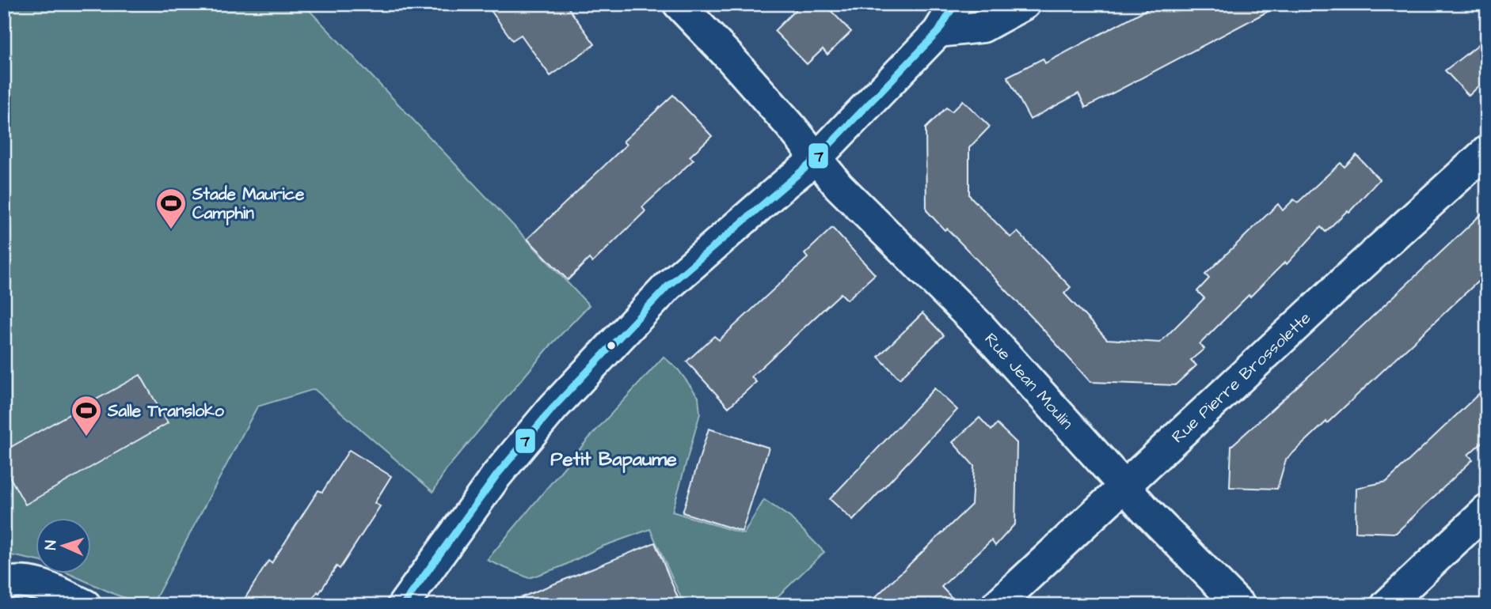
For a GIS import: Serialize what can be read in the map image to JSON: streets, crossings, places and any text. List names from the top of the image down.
{
  "streets": {
    "street": ["Rue Pierre Brossolette", "Rue Jean Moulin"]
  },
  "crossings": [
    ["Rue Pierre Brossolette", "Rue Jean Moulin"]
  ],
  "districts": ["Petit Bapaume"],
  "places": {
    "sports": ["Stade Maurice Camphin", "Salle Transloko"]
  },
  "lines": ["transit line 7"],
  "north": "left"
}
